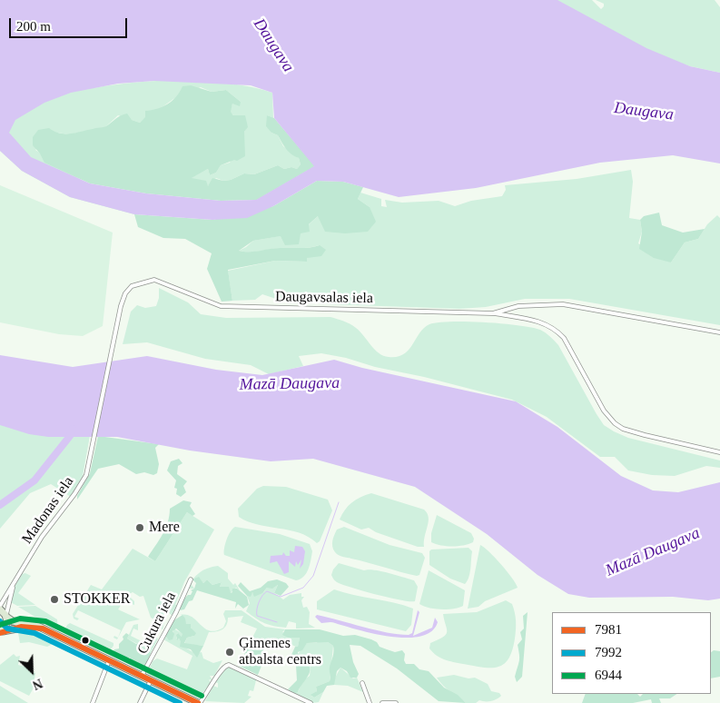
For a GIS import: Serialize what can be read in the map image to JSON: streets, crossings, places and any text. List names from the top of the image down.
{
  "streets": {
    "street": ["Daugavsalas iela", "Madonas iela", "Cukura iela"]
  },
  "crossings": [
    ["Daugavsalas iela", "Madonas iela"]
  ],
  "water": ["Daugava", "Mazā Daugava"],
  "places": ["Mere", "STOKKER", "Ģimenes atbalsta centrs"],
  "lines": ["transit line 6944", "transit line 7992", "transit line 7981"],
  "legend": ["7981", "7992", "6944"],
  "scale_bar": "200 m",
  "north": "bottom right"
}
